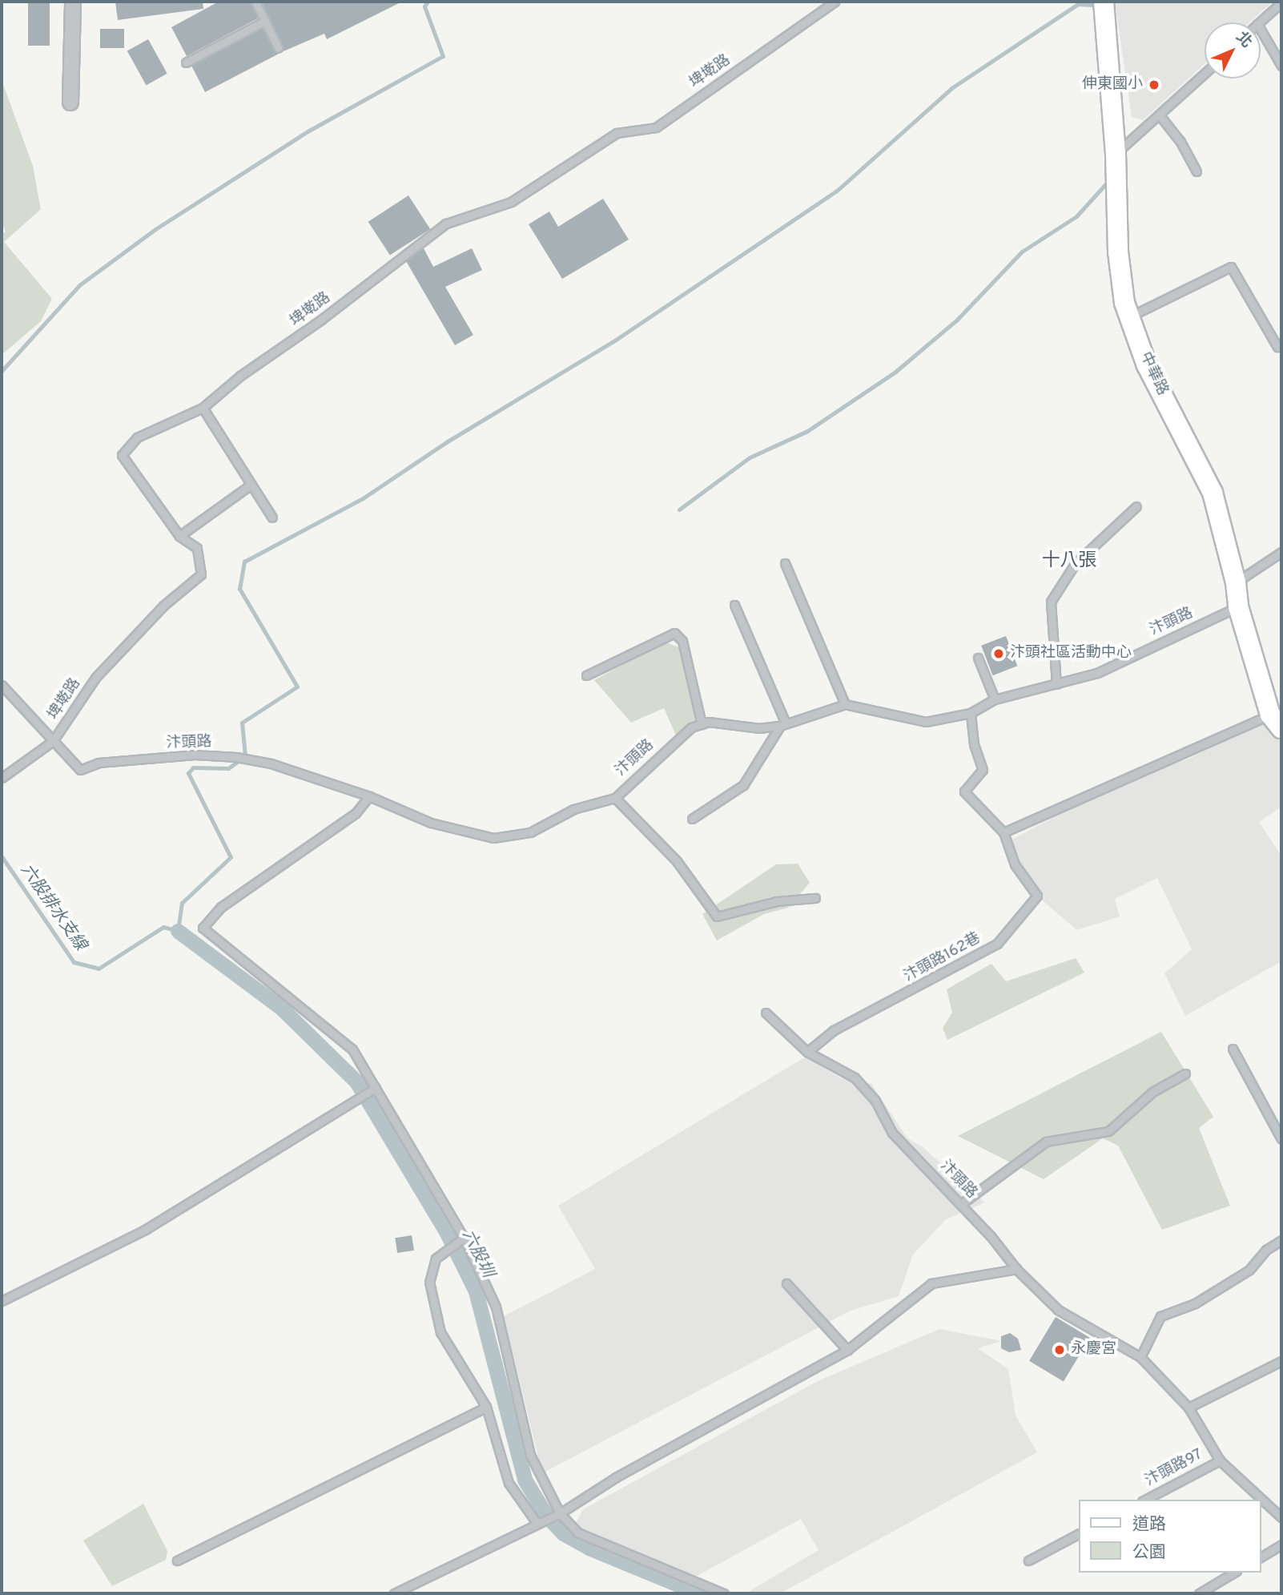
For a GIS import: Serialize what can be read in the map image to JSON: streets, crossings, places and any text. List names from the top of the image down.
{
  "streets": {
    "street": ["中華路"],
    "lane": [
      "埤墘路",
      "汴頭路",
      "汴頭路162巷",
      "汴頭路97"
    ]
  },
  "crossings": [
    ["埤墘路", "汴頭路"],
    ["中華路", "汴頭路"],
    ["汴頭路", "汴頭路162巷"],
    ["汴頭路", "汴頭路97"]
  ],
  "districts": ["十八張"],
  "water": ["六股排水支線", "六股圳"],
  "places": ["伸東國小", "汴頭社區活動中心", "永慶宮"],
  "legend": ["道路", "公園"],
  "north": "top right"
}
